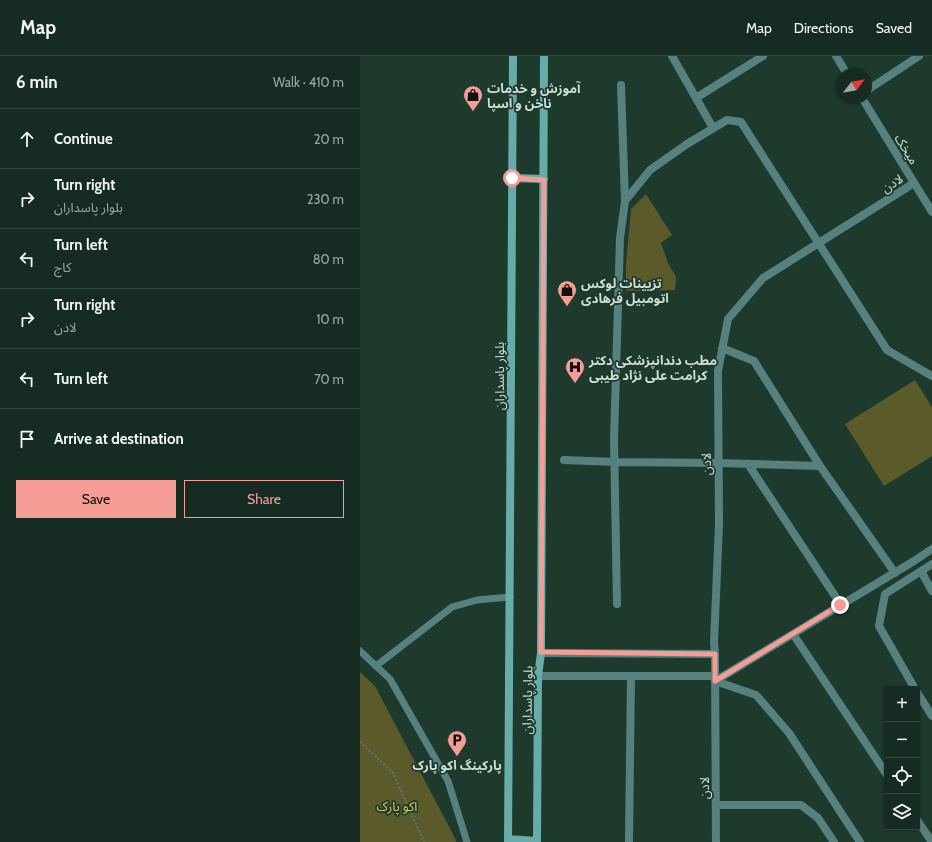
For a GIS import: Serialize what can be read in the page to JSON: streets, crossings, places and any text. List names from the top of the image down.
{
  "streets": {
    "main road": ["بلوار پاسداران"],
    "street": ["میخک", "لادن"]
  },
  "crossings": [
    ["میخک", "لادن"]
  ],
  "parks": ["اکو پارک"],
  "places": {
    "shop": ["آموزش و خدمات ناخن و اسپا", "تزیینات لوکس اتومبیل فرهادی"],
    "hospital": ["مطب دندانپزشکی دکتر کرامت علی نژاد طیبی"],
    "parking": ["پارکینگ اکو پارک"]
  },
  "north": "top right",
  "page": {
    "header": "Map",
    "nav": ["Map", "Directions", "Saved"],
    "heading": ["6 min", "Walk · 410 m"],
    "list": [
      ["Continue", "20 m"],
      ["Turn right", "بلوار پاسداران", "230 m"],
      ["Turn left", "کاج", "80 m"],
      ["Turn right", "لادن", "10 m"],
      ["Turn left", "70 m"],
      "Arrive at destination"
    ],
    "buttons": ["Save", "Share"],
    "map_buttons": ["+", "−"]
  }
}
